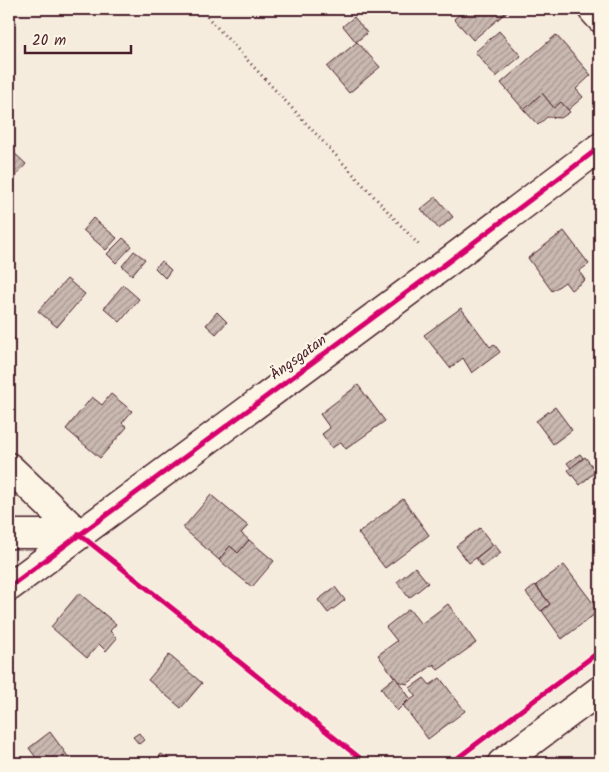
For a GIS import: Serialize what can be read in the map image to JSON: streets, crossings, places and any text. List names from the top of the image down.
{
  "streets": {
    "street": ["Ängsgatan"]
  },
  "scale_bar": "20 m"
}
